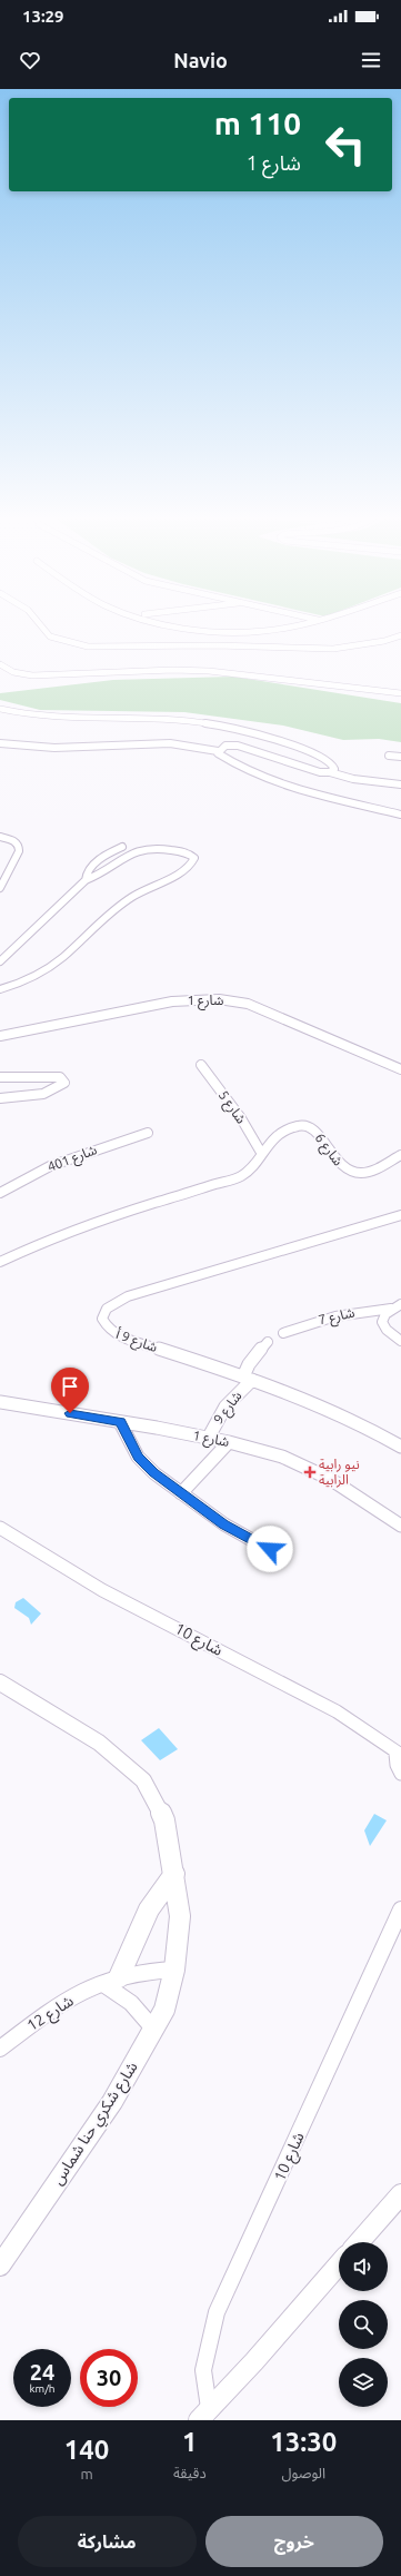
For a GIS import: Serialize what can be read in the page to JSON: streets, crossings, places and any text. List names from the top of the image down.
{
  "streets": {
    "street": [
      "شارع 1",
      "شارع 5",
      "شارع 6",
      "شارع 401",
      "شارع 7",
      "شارع 9 أ",
      "شارع 9",
      "شارع 10",
      "شارع 12",
      "شارع شكري حنا شماس"
    ]
  },
  "crossings": [
    ["شارع 1", "شارع 9"],
    ["شارع 5", "شارع 6"],
    ["شارع 9 أ", "شارع 9"],
    ["شارع 12", "شارع شكري حنا شماس"]
  ],
  "places": {
    "health": ["نيو رابية الرابية"]
  },
  "page": {
    "status": "13:29",
    "header": "Navio",
    "turn": ["110 m", "شارع 1"],
    "speed": "24 km/h",
    "limit": "30",
    "eta": [
      "13:30",
      "الوصول",
      "1",
      "دقيقة",
      "140",
      "m"
    ],
    "buttons": ["خروج", "مشاركة"]
  }
}
